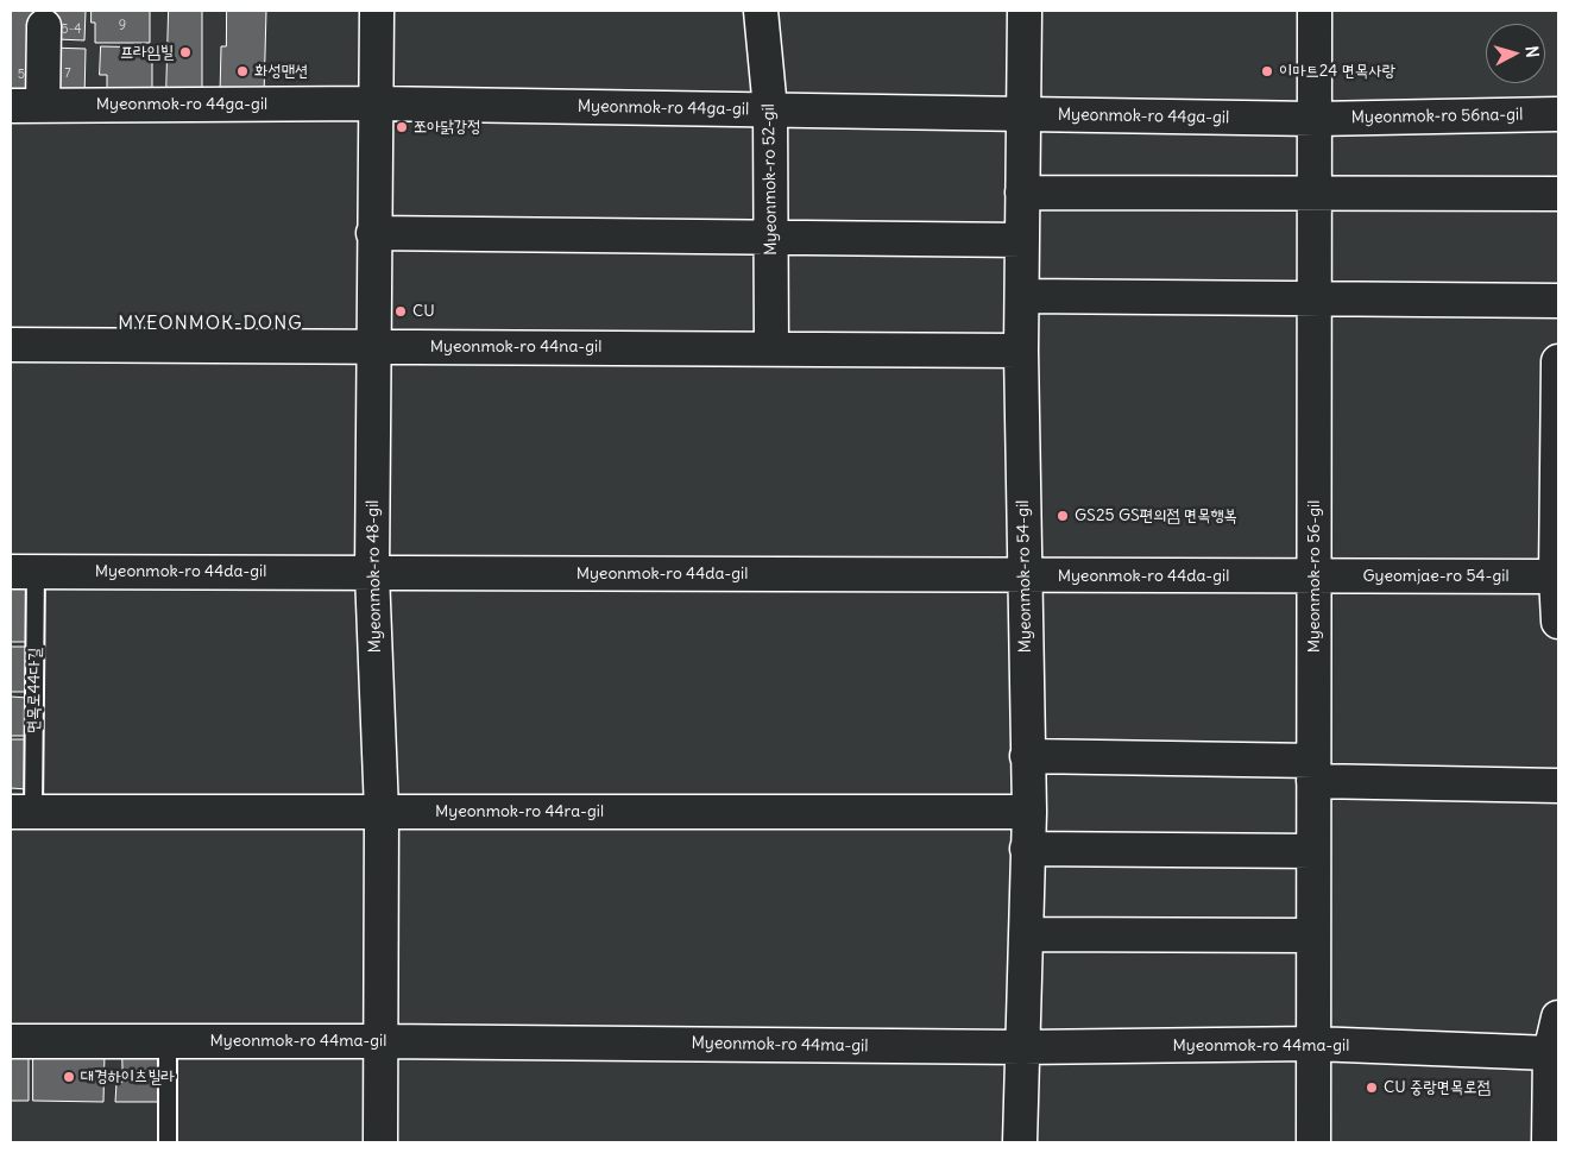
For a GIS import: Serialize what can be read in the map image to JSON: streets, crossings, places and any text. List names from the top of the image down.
{
  "streets": {
    "street": [
      "Myeonmok-ro 44ga-gil",
      "Myeonmok-ro 56na-gil",
      "Myeonmok-ro 52-gil",
      "Myeonmok-ro 44na-gil",
      "Myeonmok-ro 44da-gil",
      "Myeonmok-ro 48-gil",
      "Myeonmok-ro 54-gil",
      "Myeonmok-ro 56-gil",
      "Gyeomjae-ro 54-gil",
      "Myeonmok-ro 44ra-gil",
      "Myeonmok-ro 44ma-gil"
    ],
    "lane": ["면목로44다길"]
  },
  "crossings": [
    ["Myeonmok-ro 44ga-gil", "Myeonmok-ro 56na-gil"],
    ["Myeonmok-ro 44ga-gil", "Myeonmok-ro 52-gil"],
    ["Myeonmok-ro 44ga-gil", "Myeonmok-ro 48-gil"],
    ["Myeonmok-ro 44ga-gil", "Myeonmok-ro 54-gil"],
    ["Myeonmok-ro 44ga-gil", "Myeonmok-ro 56-gil"],
    ["Myeonmok-ro 56na-gil", "Myeonmok-ro 56-gil"],
    ["Myeonmok-ro 52-gil", "Myeonmok-ro 44na-gil"],
    ["Myeonmok-ro 44na-gil", "Myeonmok-ro 48-gil"],
    ["Myeonmok-ro 44na-gil", "Myeonmok-ro 54-gil"],
    ["Myeonmok-ro 44da-gil", "Myeonmok-ro 48-gil"],
    ["Myeonmok-ro 44da-gil", "Myeonmok-ro 54-gil"],
    ["Myeonmok-ro 44da-gil", "Myeonmok-ro 56-gil"],
    ["Myeonmok-ro 44da-gil", "Gyeomjae-ro 54-gil"],
    ["Myeonmok-ro 44da-gil", "면목로44다길"],
    ["Myeonmok-ro 48-gil", "Myeonmok-ro 44ra-gil"],
    ["Myeonmok-ro 48-gil", "Myeonmok-ro 44ma-gil"],
    ["Myeonmok-ro 54-gil", "Myeonmok-ro 44ra-gil"],
    ["Myeonmok-ro 54-gil", "Myeonmok-ro 44ma-gil"],
    ["Myeonmok-ro 56-gil", "Gyeomjae-ro 54-gil"],
    ["Myeonmok-ro 56-gil", "Myeonmok-ro 44ma-gil"],
    ["면목로44다길", "Myeonmok-ro 44ra-gil"]
  ],
  "districts": ["MYEONMOK-DONG"],
  "places": [
    "프라임빌",
    "화성맨션",
    "이마트24 면목사랑",
    "쪼아닭강정",
    "CU",
    "GS25 GS편의점 면목행복",
    "대경하이츠빌라",
    "CU 중랑면목로점"
  ],
  "house_numbers": [
    "9",
    "5-4",
    "7",
    "5"
  ],
  "north": "right"
}
